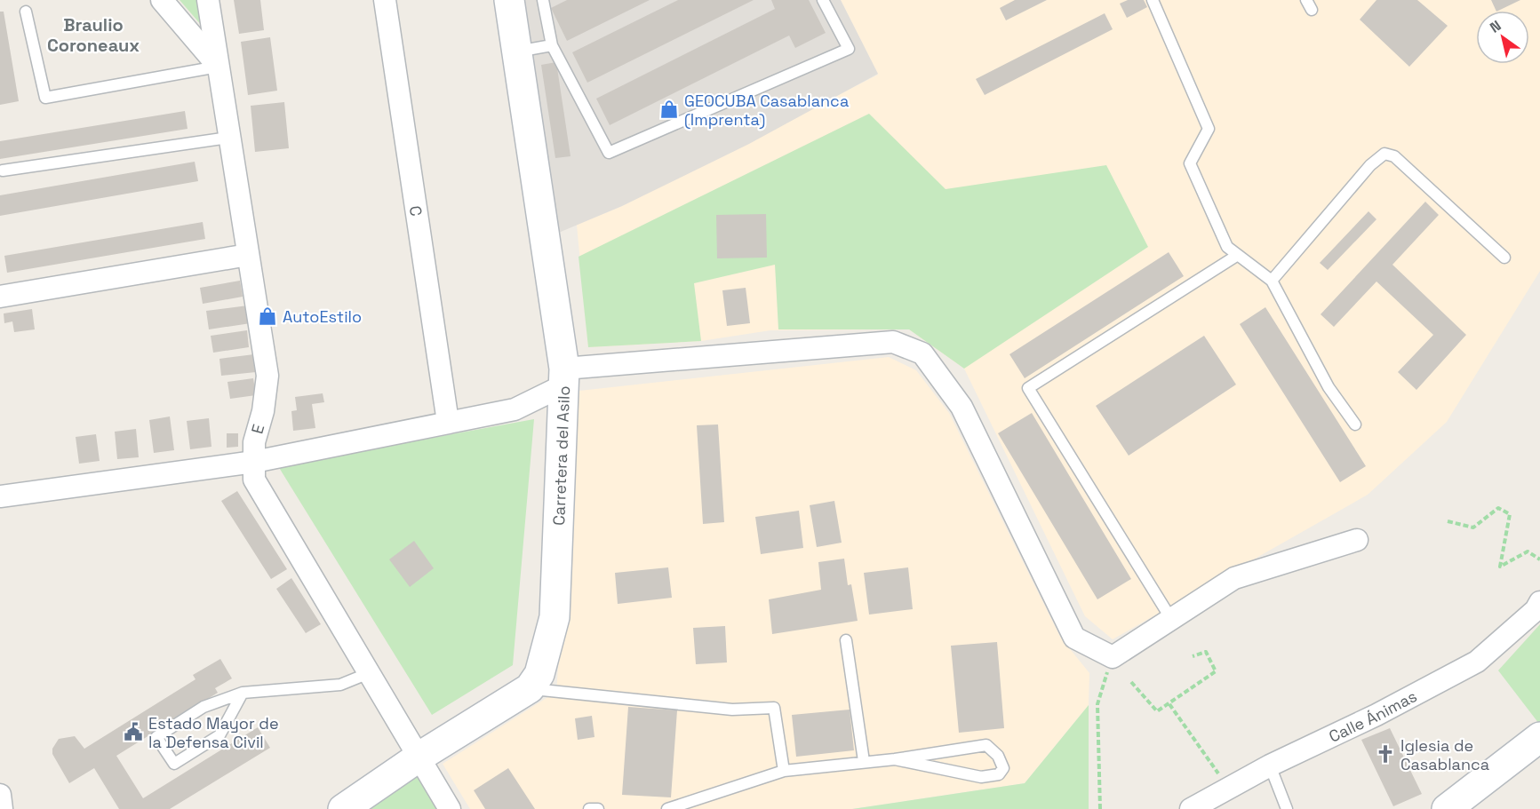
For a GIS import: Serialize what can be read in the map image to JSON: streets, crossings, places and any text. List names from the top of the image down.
{
  "streets": {
    "street": [
      "C",
      "E",
      "Carretera del Asilo",
      "Calle Ánimas"
    ]
  },
  "districts": ["Braulio Coroneaux"],
  "places": {
    "shop": ["GEOCUBA Casablanca (Imprenta)", "AutoEstilo"],
    "public building": ["Estado Mayor de la Defensa Civil"],
    "church": ["Iglesia de Casablanca"]
  },
  "north": "top left"
}
